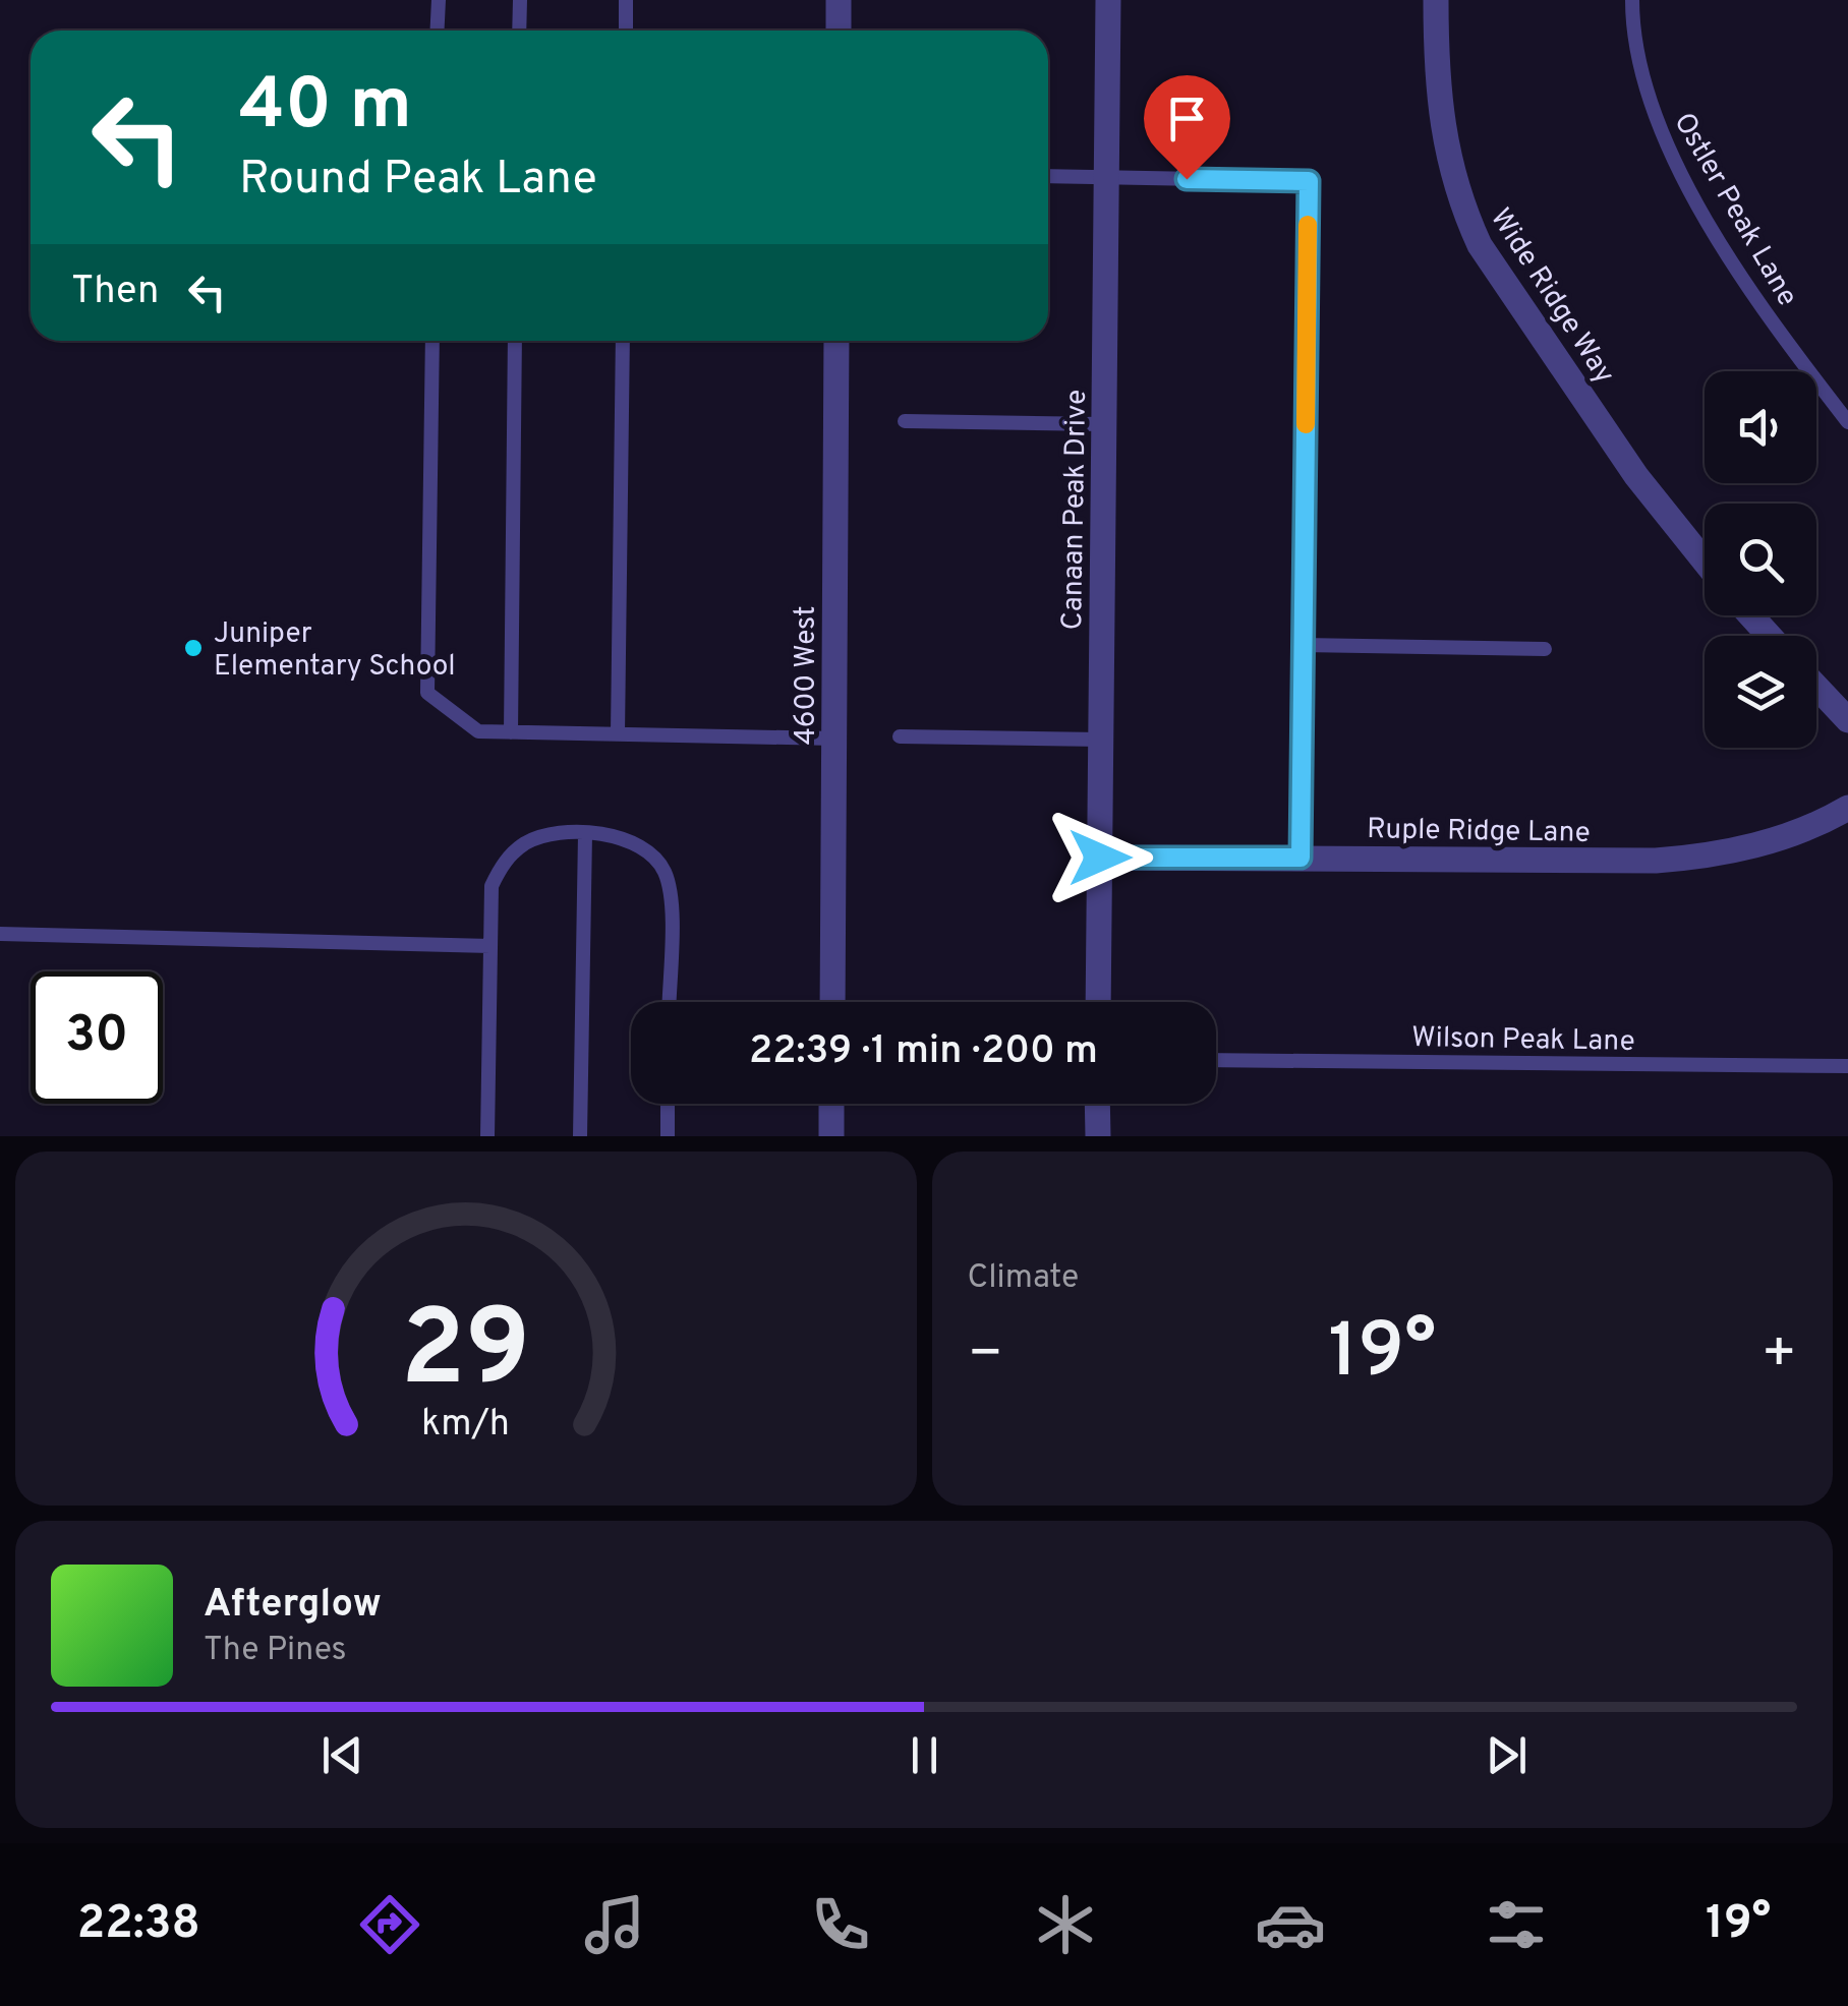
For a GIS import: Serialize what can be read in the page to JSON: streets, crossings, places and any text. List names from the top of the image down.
{
  "streets": {
    "street": [
      "Wide Ridge Way",
      "Canaan Peak Drive",
      "4600 West",
      "Ruple Ridge Lane"
    ],
    "lane": ["Ostler Peak Lane", "Wilson Peak Lane"]
  },
  "crossings": [
    ["Canaan Peak Drive", "Ruple Ridge Lane"]
  ],
  "places": ["Juniper Elementary School"],
  "page": {
    "turn": ["40 m", "Round Peak Lane"],
    "then": "Then",
    "limit": "30",
    "trip": "22:39 · 1 min · 200 m",
    "tile": "Climate",
    "heat": ["−", "19°", "+"],
    "song": ["Afterglow", "The Pines"],
    "tabs": ["22:38", "19°"],
    "gauge": ["29", "km/h"]
  }
}
